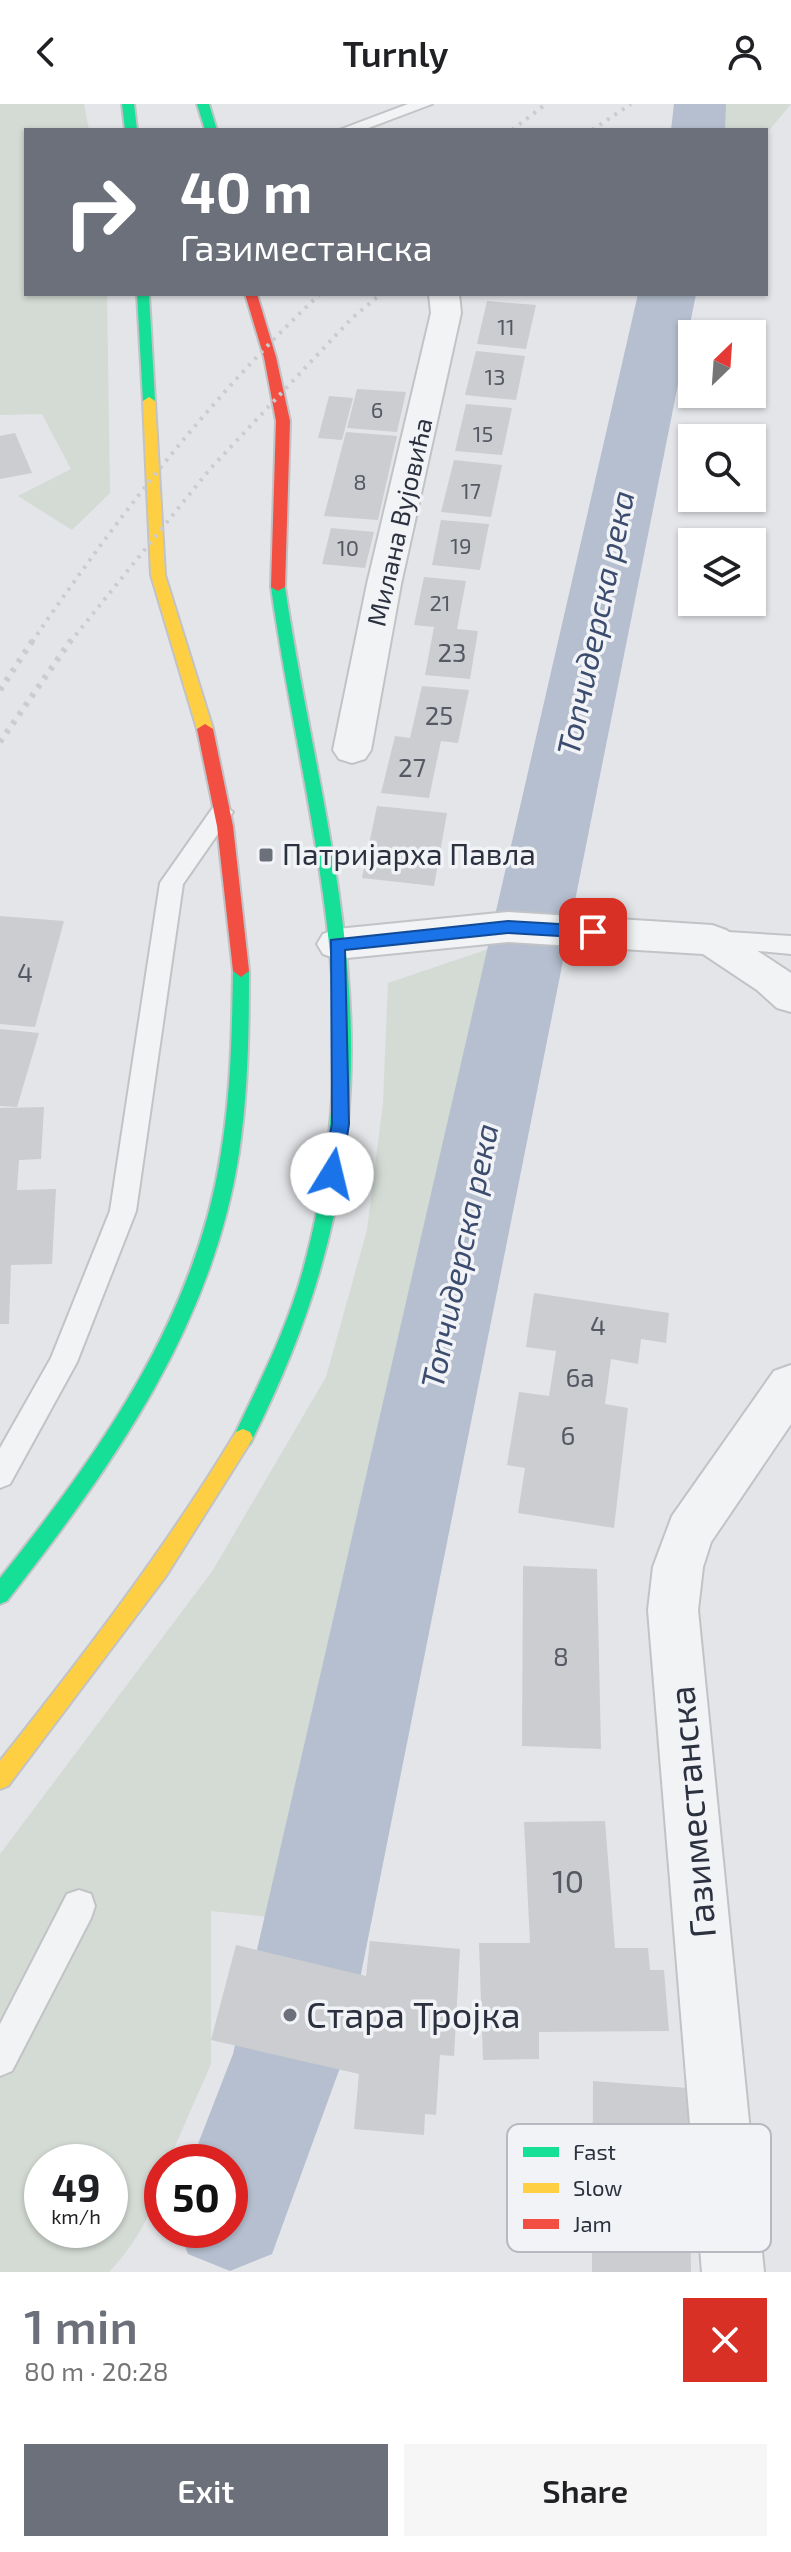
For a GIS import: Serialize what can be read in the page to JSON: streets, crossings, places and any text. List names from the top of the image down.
{
  "streets": {
    "street": ["Милана Вујовића", "Газиместанска"]
  },
  "water": ["Топчидерска река"],
  "places": {
    "transit": ["Патријарха Павла"],
    "other": ["Стара Тројка"]
  },
  "house_numbers": [
    "11",
    "13",
    "6",
    "15",
    "8",
    "17",
    "19",
    "10",
    "21",
    "23",
    "25",
    "27",
    "4",
    "4",
    "6a",
    "6",
    "8",
    "10"
  ],
  "legend": ["Fast", "Slow", "Jam"],
  "north": "top right",
  "page": {
    "header": "Turnly",
    "turn": ["40 m", "Газиместанска"],
    "speed": "49 km/h",
    "limit": "50",
    "heading": ["1 min", "80 m · 20:28"],
    "buttons": ["Exit", "Share"]
  }
}
